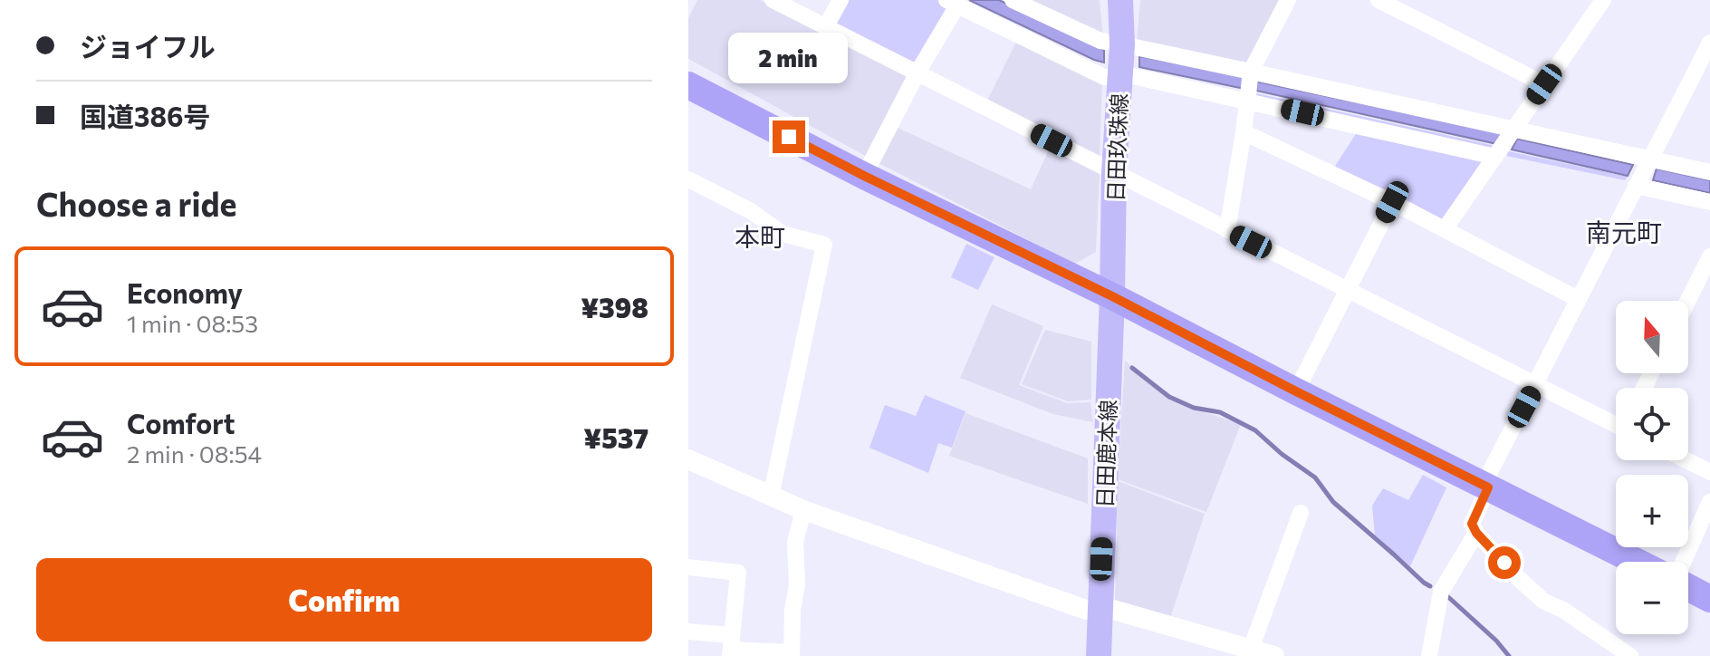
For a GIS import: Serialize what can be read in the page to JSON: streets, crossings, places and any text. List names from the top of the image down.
{
  "streets": {
    "main road": ["日田玖珠線", "日田鹿本線"]
  },
  "crossings": [
    ["日田玖珠線", "日田鹿本線"]
  ],
  "districts": ["南元町", "本町"],
  "north": "top",
  "page": {
    "banner": ["ジョイフル", "国道386号"],
    "bubble": "2 min",
    "heading": "Choose a ride",
    "list": [
      {
        "name": "Economy",
        "note": "1 min · 08:53",
        "value": "¥398"
      },
      {
        "name": "Comfort",
        "note": "2 min · 08:54",
        "value": "¥537"
      }
    ],
    "map_buttons": ["+", "−"],
    "buttons": "Confirm"
  }
}
